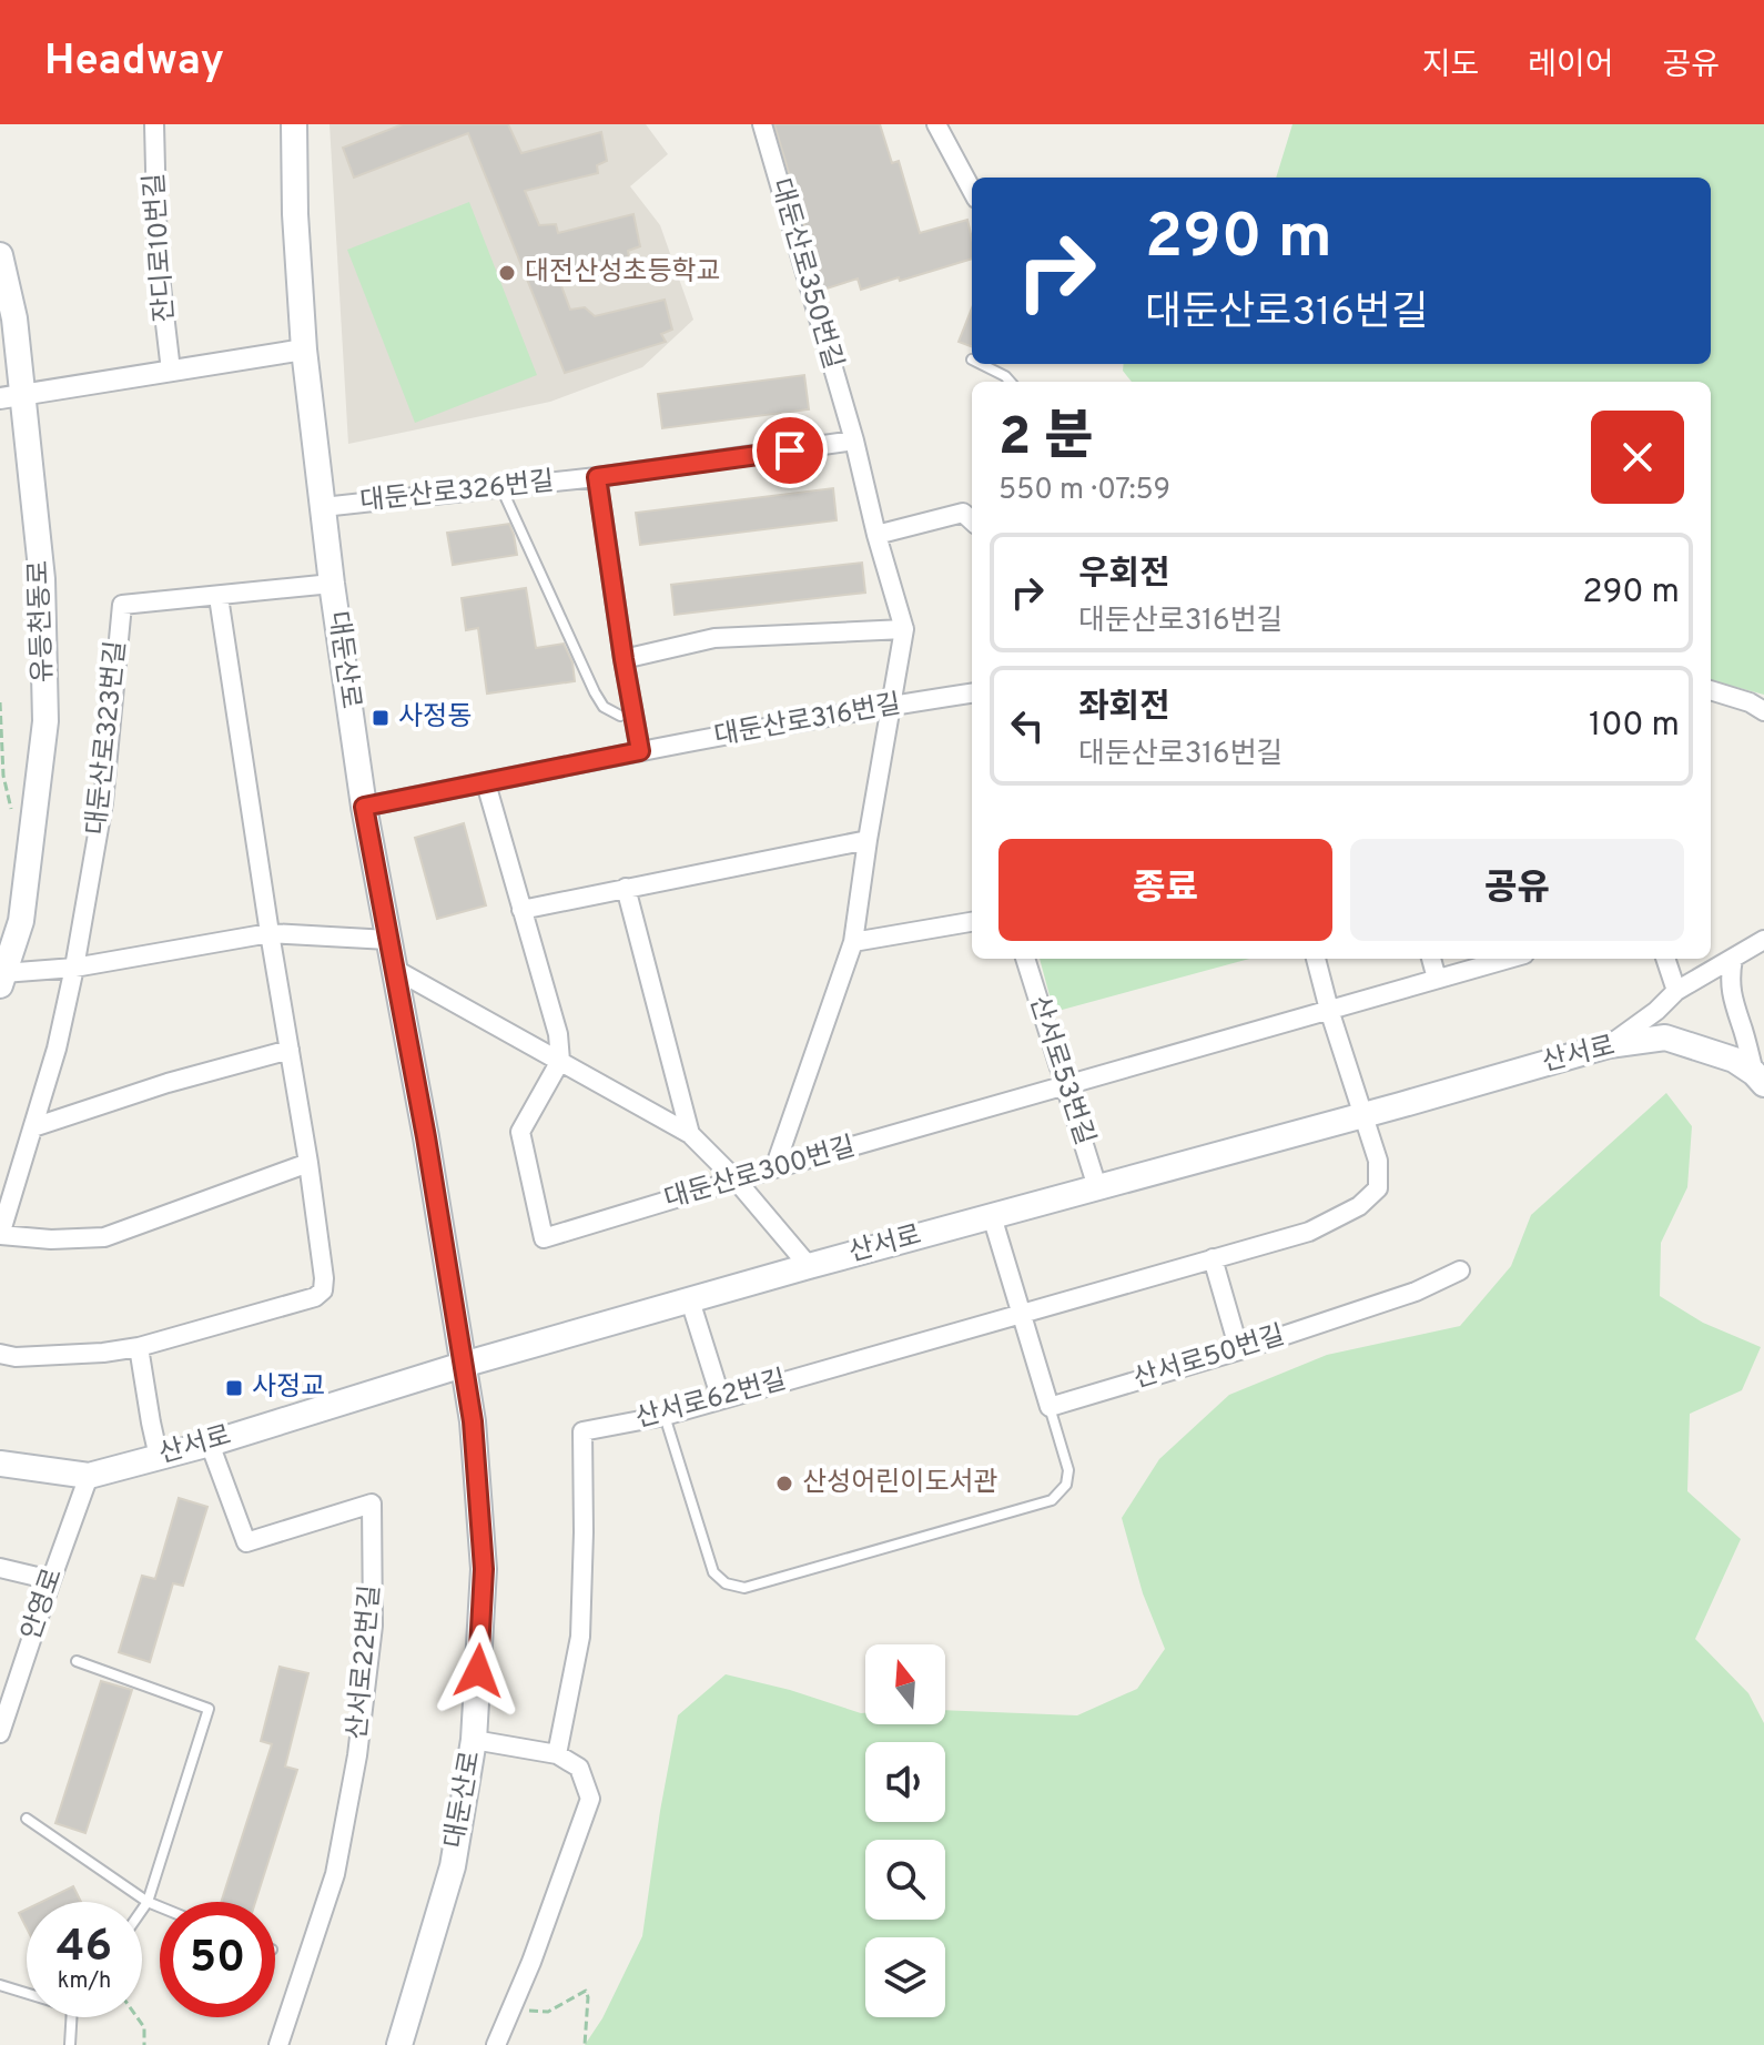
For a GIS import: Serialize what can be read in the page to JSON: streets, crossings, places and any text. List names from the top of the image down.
{
  "streets": {
    "main road": ["유등천동로", "대둔산로", "산서로"],
    "street": [
      "잔디로10번길",
      "대둔산로350번길",
      "대둔산로326번길",
      "대둔산로316번길",
      "대둔산로323번길",
      "산서로53번길",
      "대둔산로300번길",
      "산서로50번길",
      "산서로62번길",
      "안영로",
      "산서로22번길"
    ]
  },
  "crossings": [
    ["대둔산로350번길", "대둔산로326번길"],
    ["대둔산로350번길", "대둔산로316번길"],
    ["대둔산로350번길", "대둔산로300번길"],
    ["대둔산로326번길", "대둔산로"],
    ["대둔산로", "대둔산로316번길"],
    ["대둔산로", "대둔산로323번길"],
    ["대둔산로", "산서로"],
    ["산서로", "산서로53번길"],
    ["산서로", "산서로62번길"],
    ["산서로", "안영로"],
    ["산서로", "산서로22번길"],
    ["산서로53번길", "대둔산로300번길"]
  ],
  "places": {
    "other": ["대전산성초등학교", "산성어린이도서관"],
    "transit": ["사정동", "사정교"]
  },
  "north": "top",
  "page": {
    "header": "Headway",
    "nav": ["지도", "레이어", "공유"],
    "turn": ["290 m", "대둔산로316번길"],
    "heading": ["2 분", "550 m · 07:59"],
    "list": [
      {
        "name": "우회전",
        "note": "대둔산로316번길",
        "value": "290 m"
      },
      {
        "name": "좌회전",
        "note": "대둔산로316번길",
        "value": "100 m"
      }
    ],
    "buttons": ["종료", "공유"],
    "speed": "46 km/h",
    "limit": "50"
  }
}
